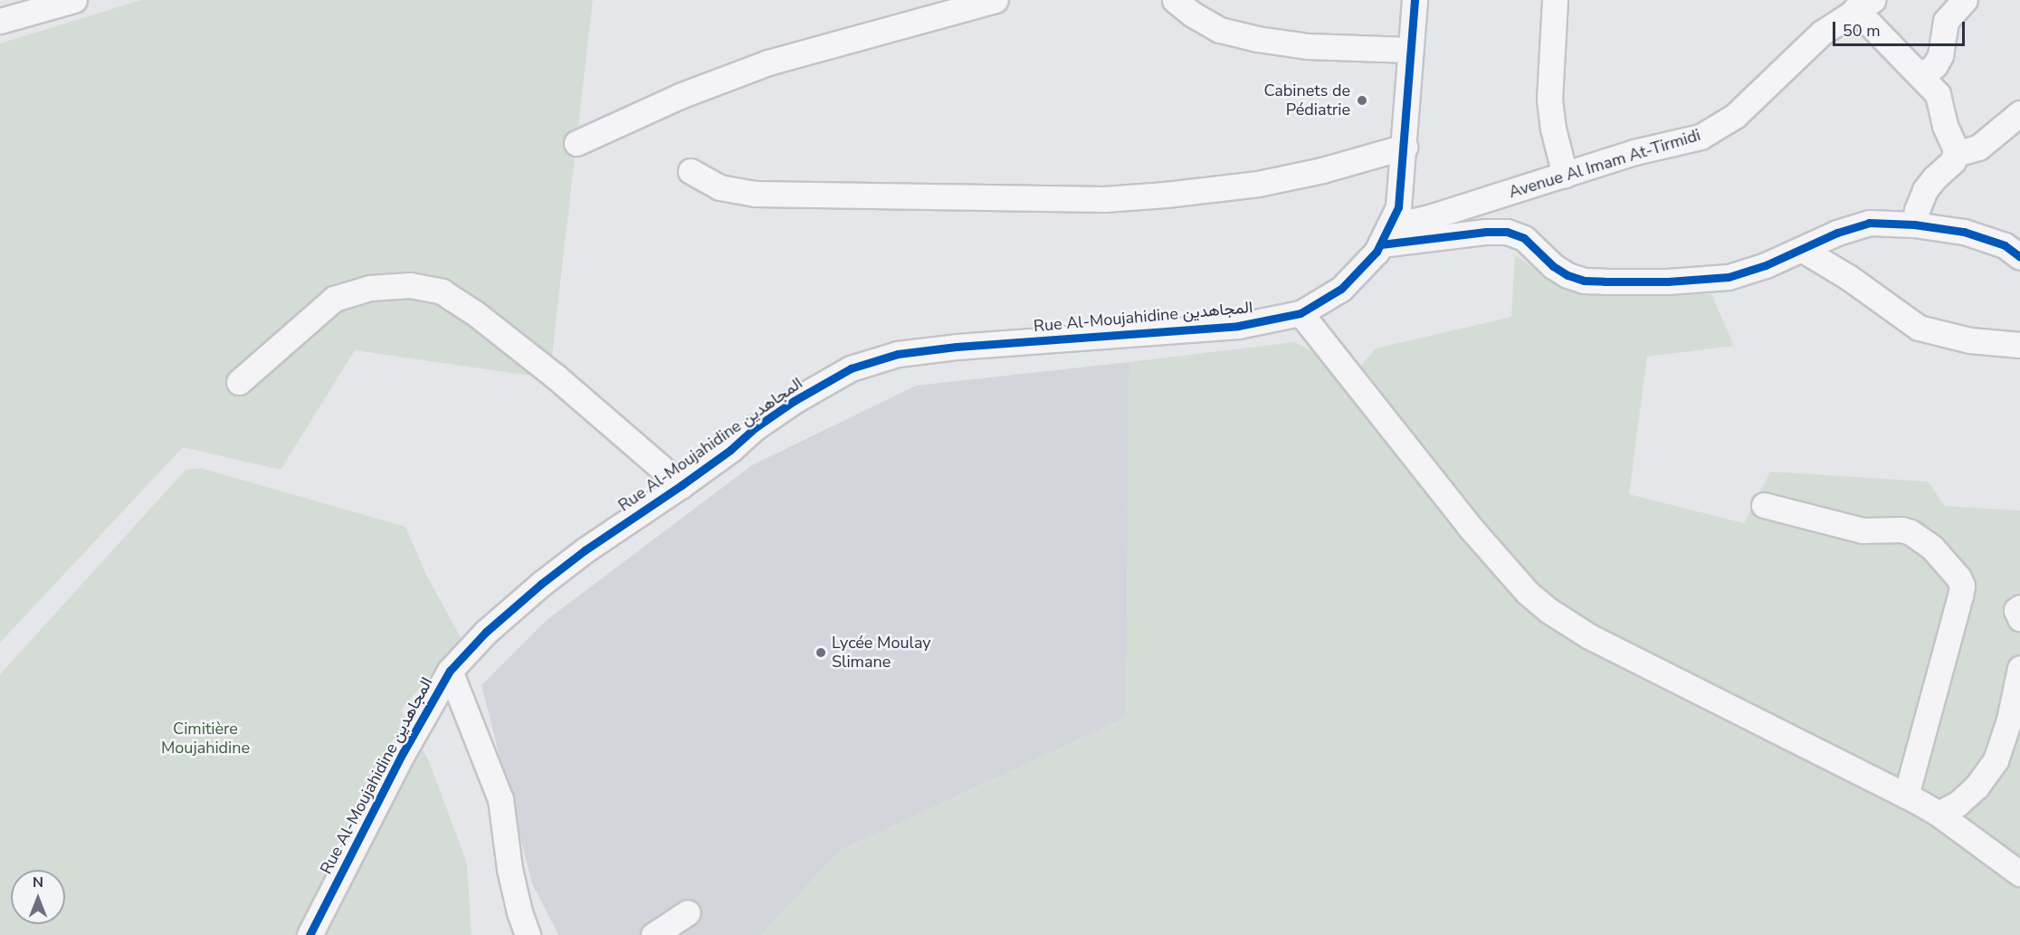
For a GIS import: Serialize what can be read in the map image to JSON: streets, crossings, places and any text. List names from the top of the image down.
{
  "streets": {
    "street": ["Avenue Al Imam At-Tirmidi", "Rue Al-Moujahidine المجاهدين"]
  },
  "crossings": [
    ["Avenue Al Imam At-Tirmidi", "Rue Al-Moujahidine المجاهدين"]
  ],
  "parks": ["Cimitière Moujahidine"],
  "places": ["Cabinets de Pédiatrie", "Lycée Moulay Slimane"],
  "scale_bar": "50 m",
  "north": "top"
}
